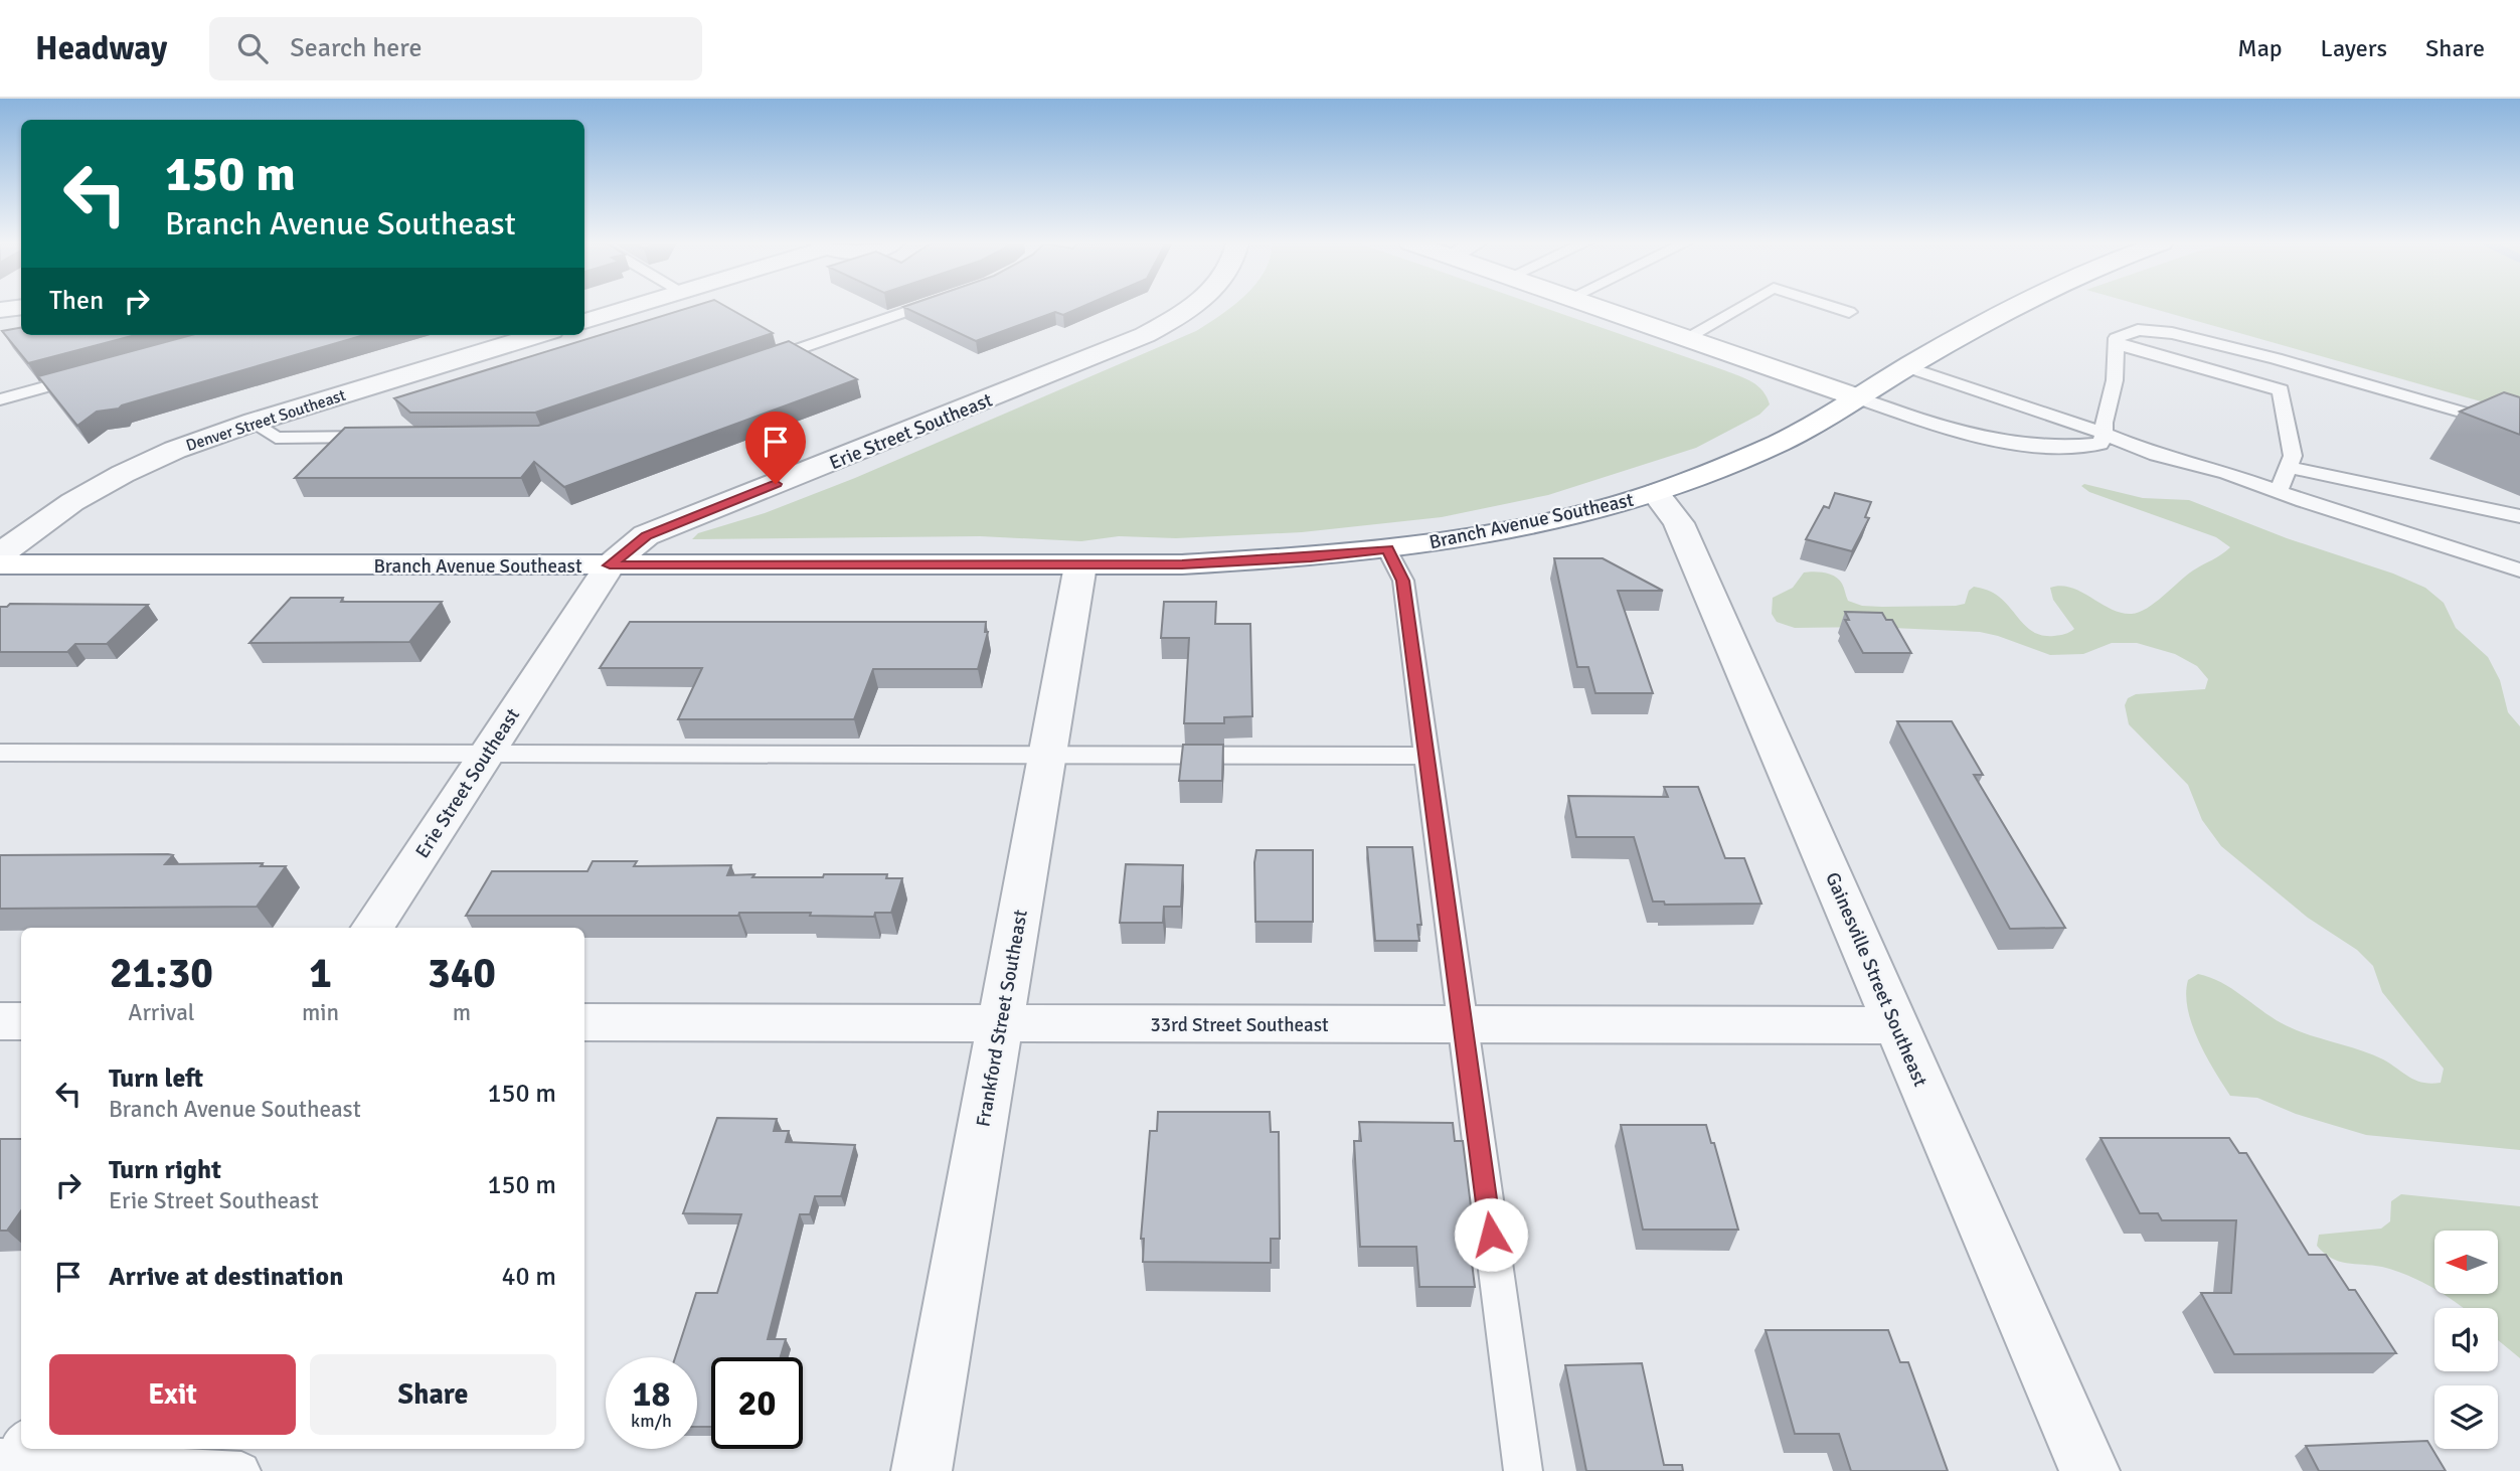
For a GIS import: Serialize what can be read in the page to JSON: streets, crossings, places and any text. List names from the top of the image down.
{
  "streets": {
    "main road": ["Branch Avenue Southeast"],
    "street": [
      "Denver Street Southeast",
      "Erie Street Southeast",
      "Gainesville Street Southeast",
      "Frankford Street Southeast",
      "33rd Street Southeast"
    ]
  },
  "crossings": [
    ["Erie Street Southeast", "Branch Avenue Southeast"],
    ["Branch Avenue Southeast", "Gainesville Street Southeast"],
    ["Branch Avenue Southeast", "Frankford Street Southeast"],
    ["Gainesville Street Southeast", "33rd Street Southeast"],
    ["Frankford Street Southeast", "33rd Street Southeast"]
  ],
  "north": "left",
  "page": {
    "header": "Headway",
    "search": "Search here",
    "nav": ["Map", "Layers", "Share"],
    "turn": ["150 m", "Branch Avenue Southeast"],
    "then": "Then",
    "eta": [
      "21:30",
      "Arrival",
      "1",
      "min",
      "340",
      "m"
    ],
    "list": [
      {
        "name": "Turn left",
        "note": "Branch Avenue Southeast",
        "value": "150 m"
      },
      {
        "name": "Turn right",
        "note": "Erie Street Southeast",
        "value": "150 m"
      },
      {
        "name": "Arrive at destination",
        "value": "40 m"
      }
    ],
    "buttons": ["Exit", "Share"],
    "speed": "18 km/h",
    "limit": "20"
  }
}
